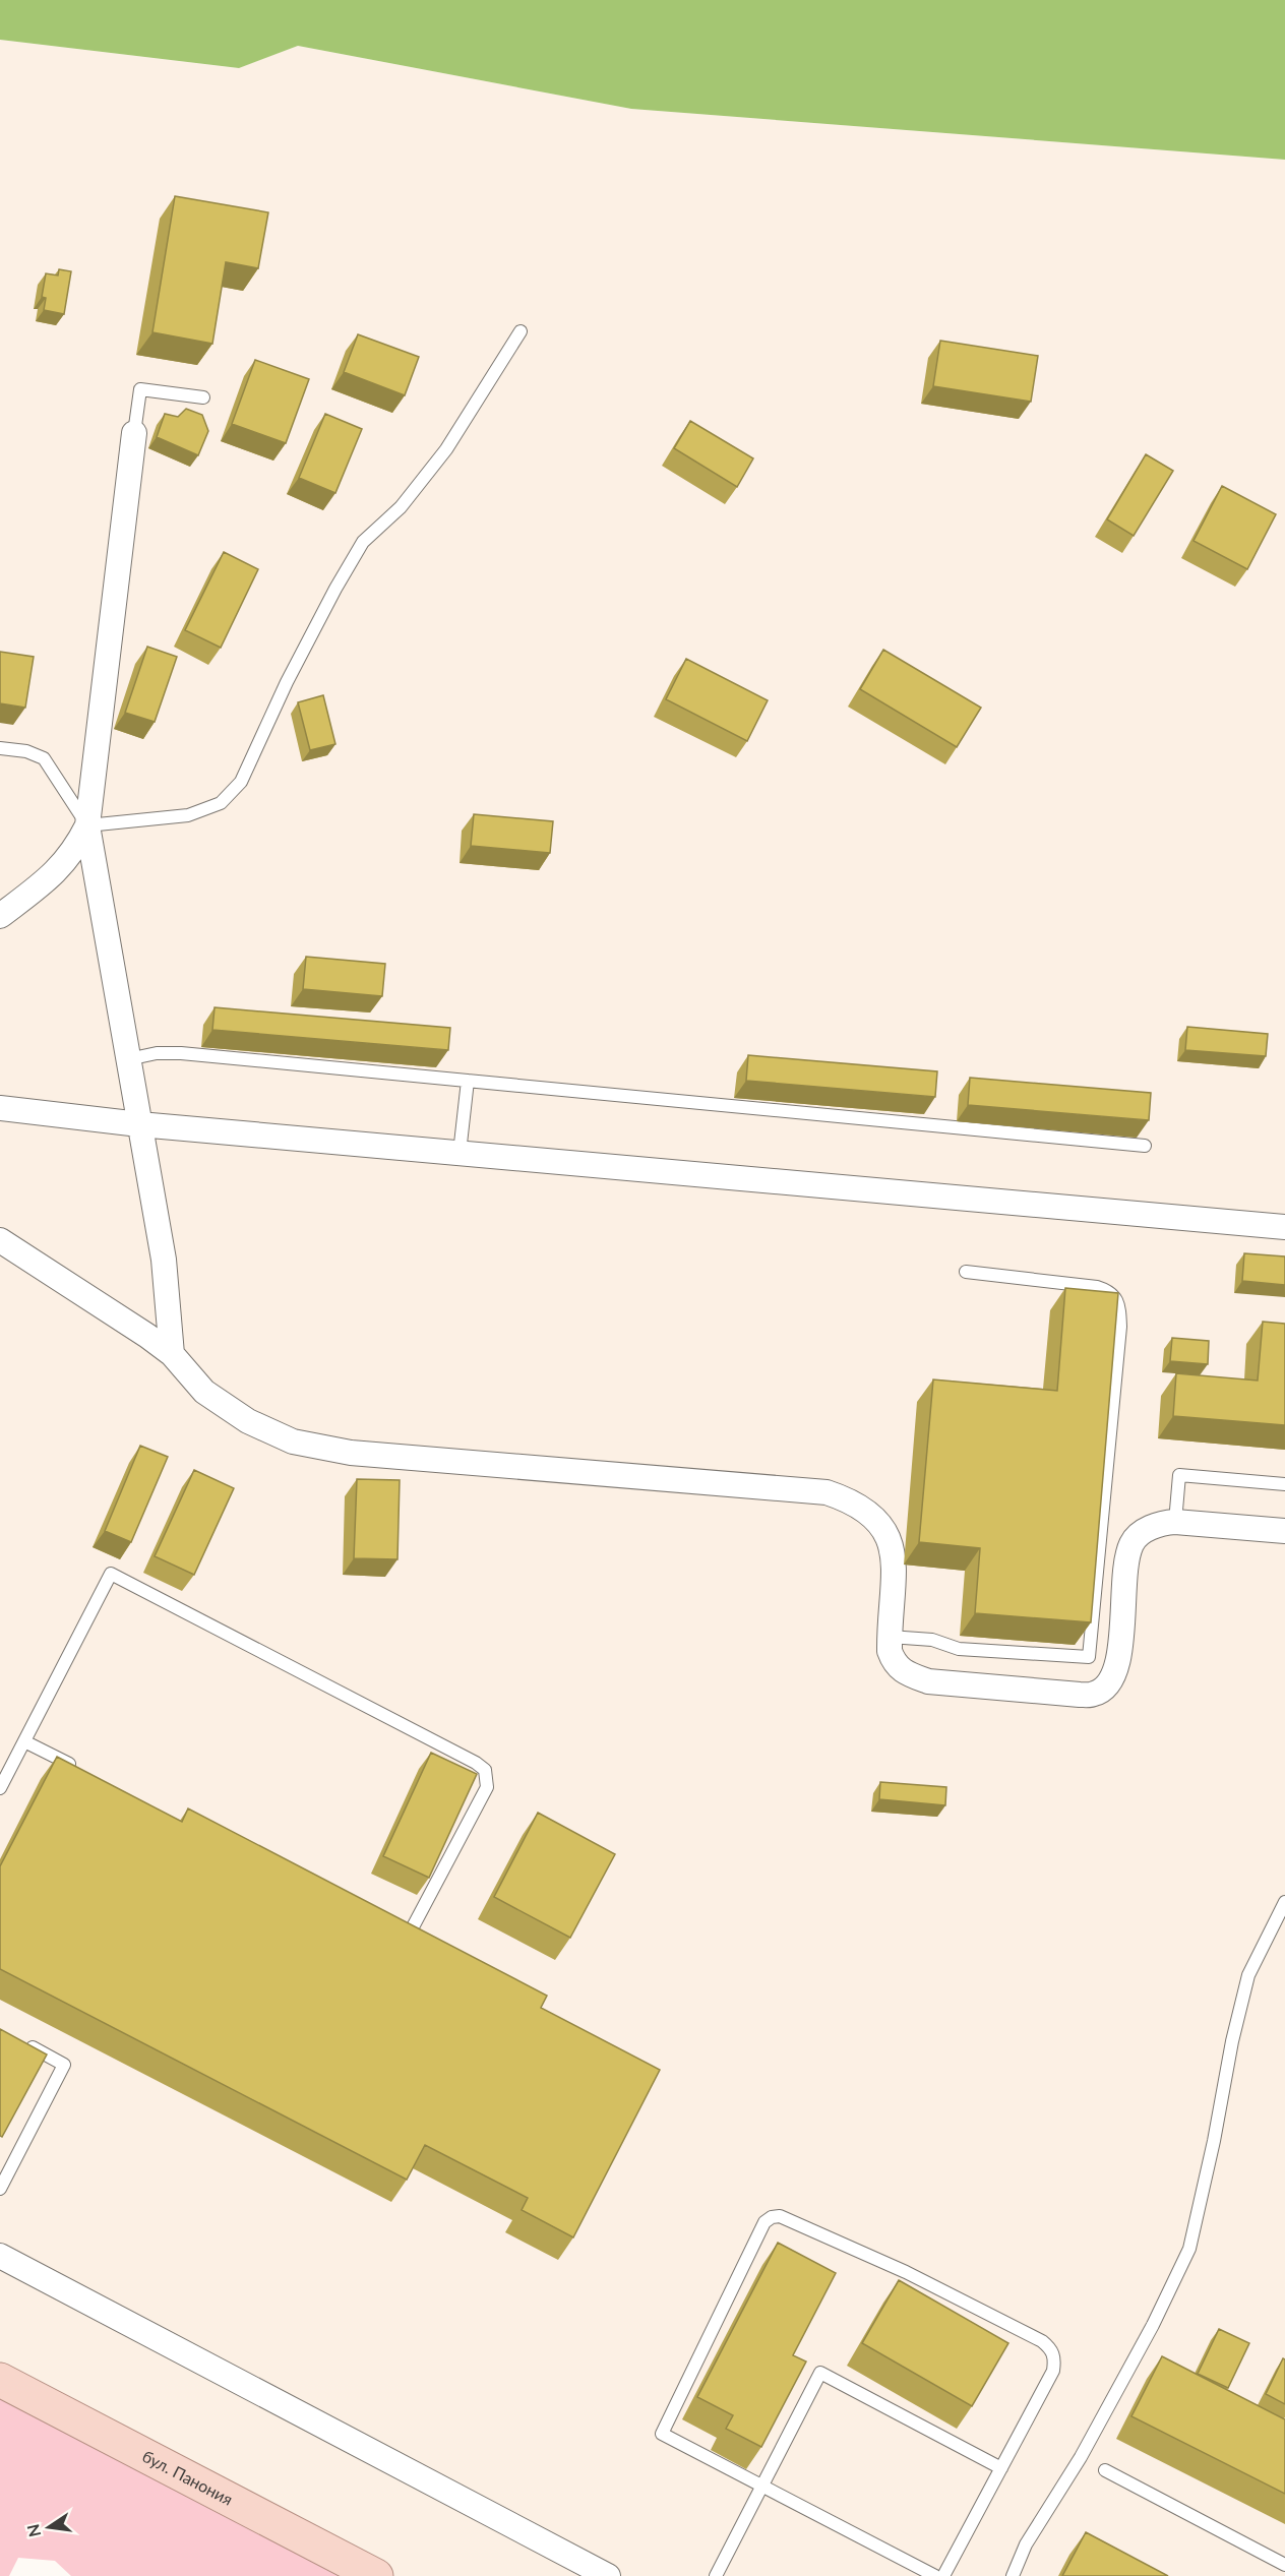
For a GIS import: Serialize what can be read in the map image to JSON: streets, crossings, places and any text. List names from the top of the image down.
{
  "streets": {
    "main road": ["бул. Панония"]
  },
  "north": "left"
}
